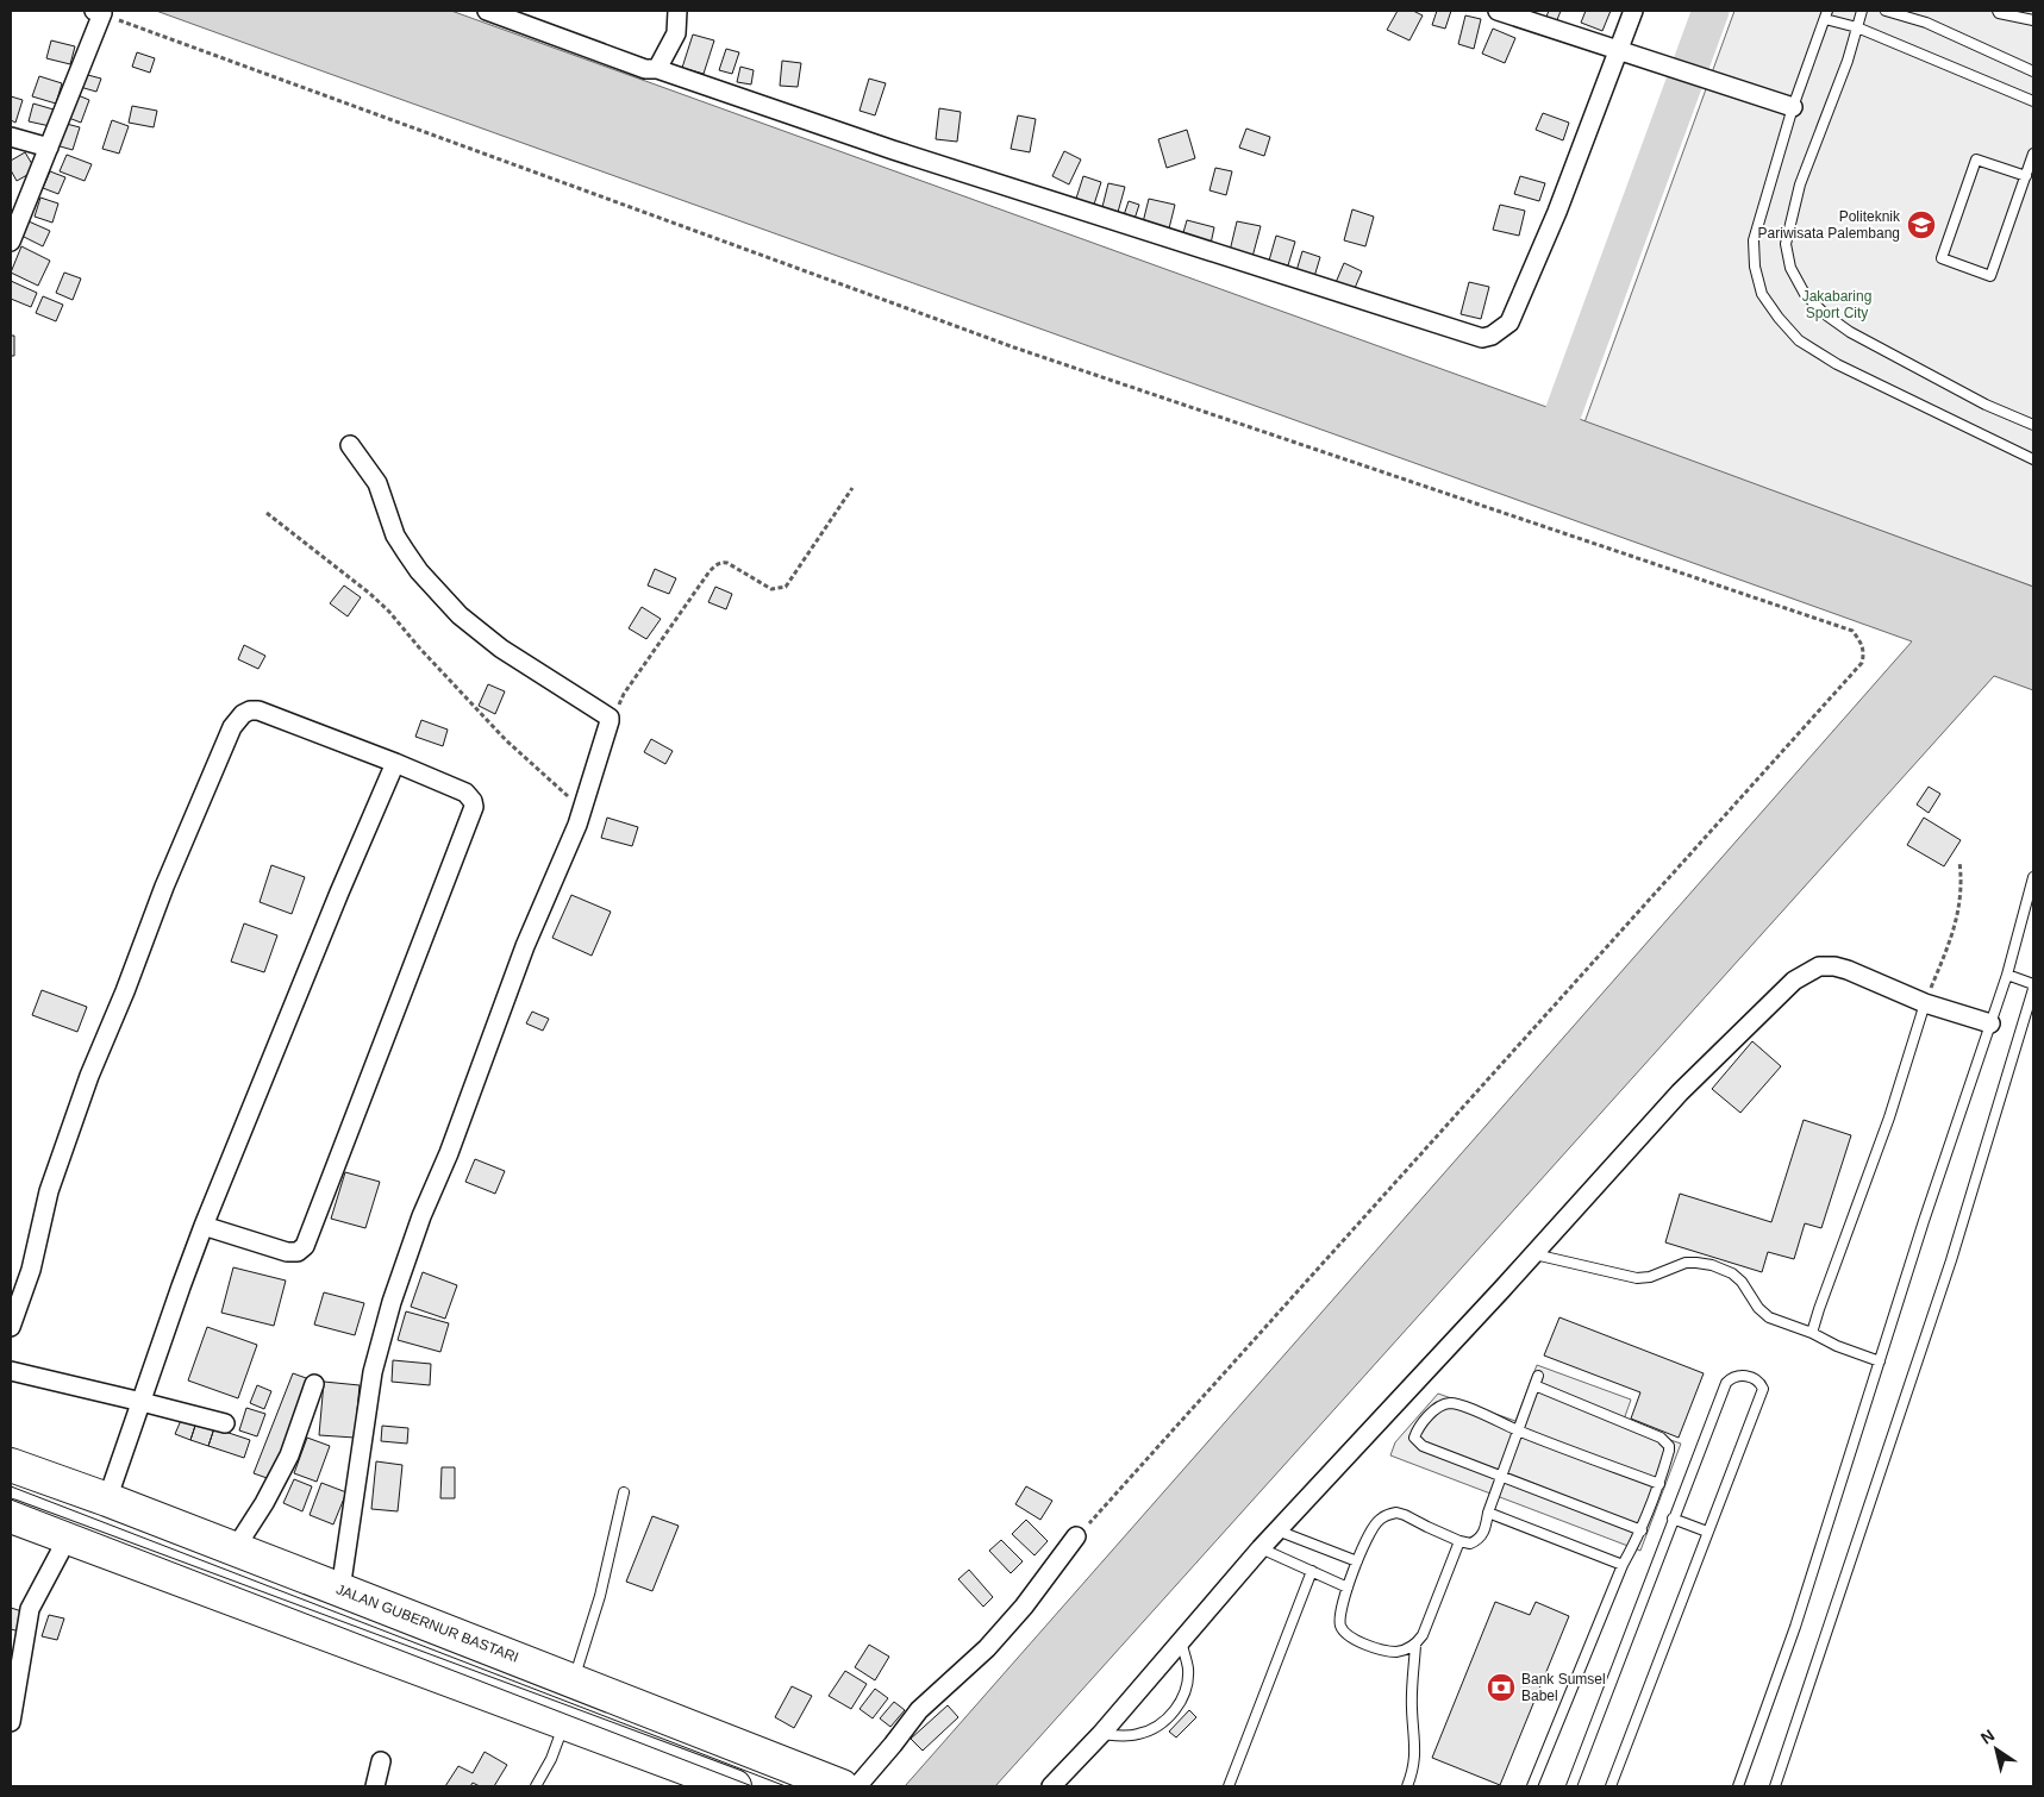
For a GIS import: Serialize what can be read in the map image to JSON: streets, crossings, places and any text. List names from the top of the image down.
{
  "streets": {
    "highway": ["JALAN GUBERNUR BASTARI"]
  },
  "parks": ["Jakabaring Sport City"],
  "places": {
    "school or university": ["Politeknik Pariwisata Palembang"],
    "bank": ["Bank Sumsel Babel"]
  },
  "north": "top left"
}
